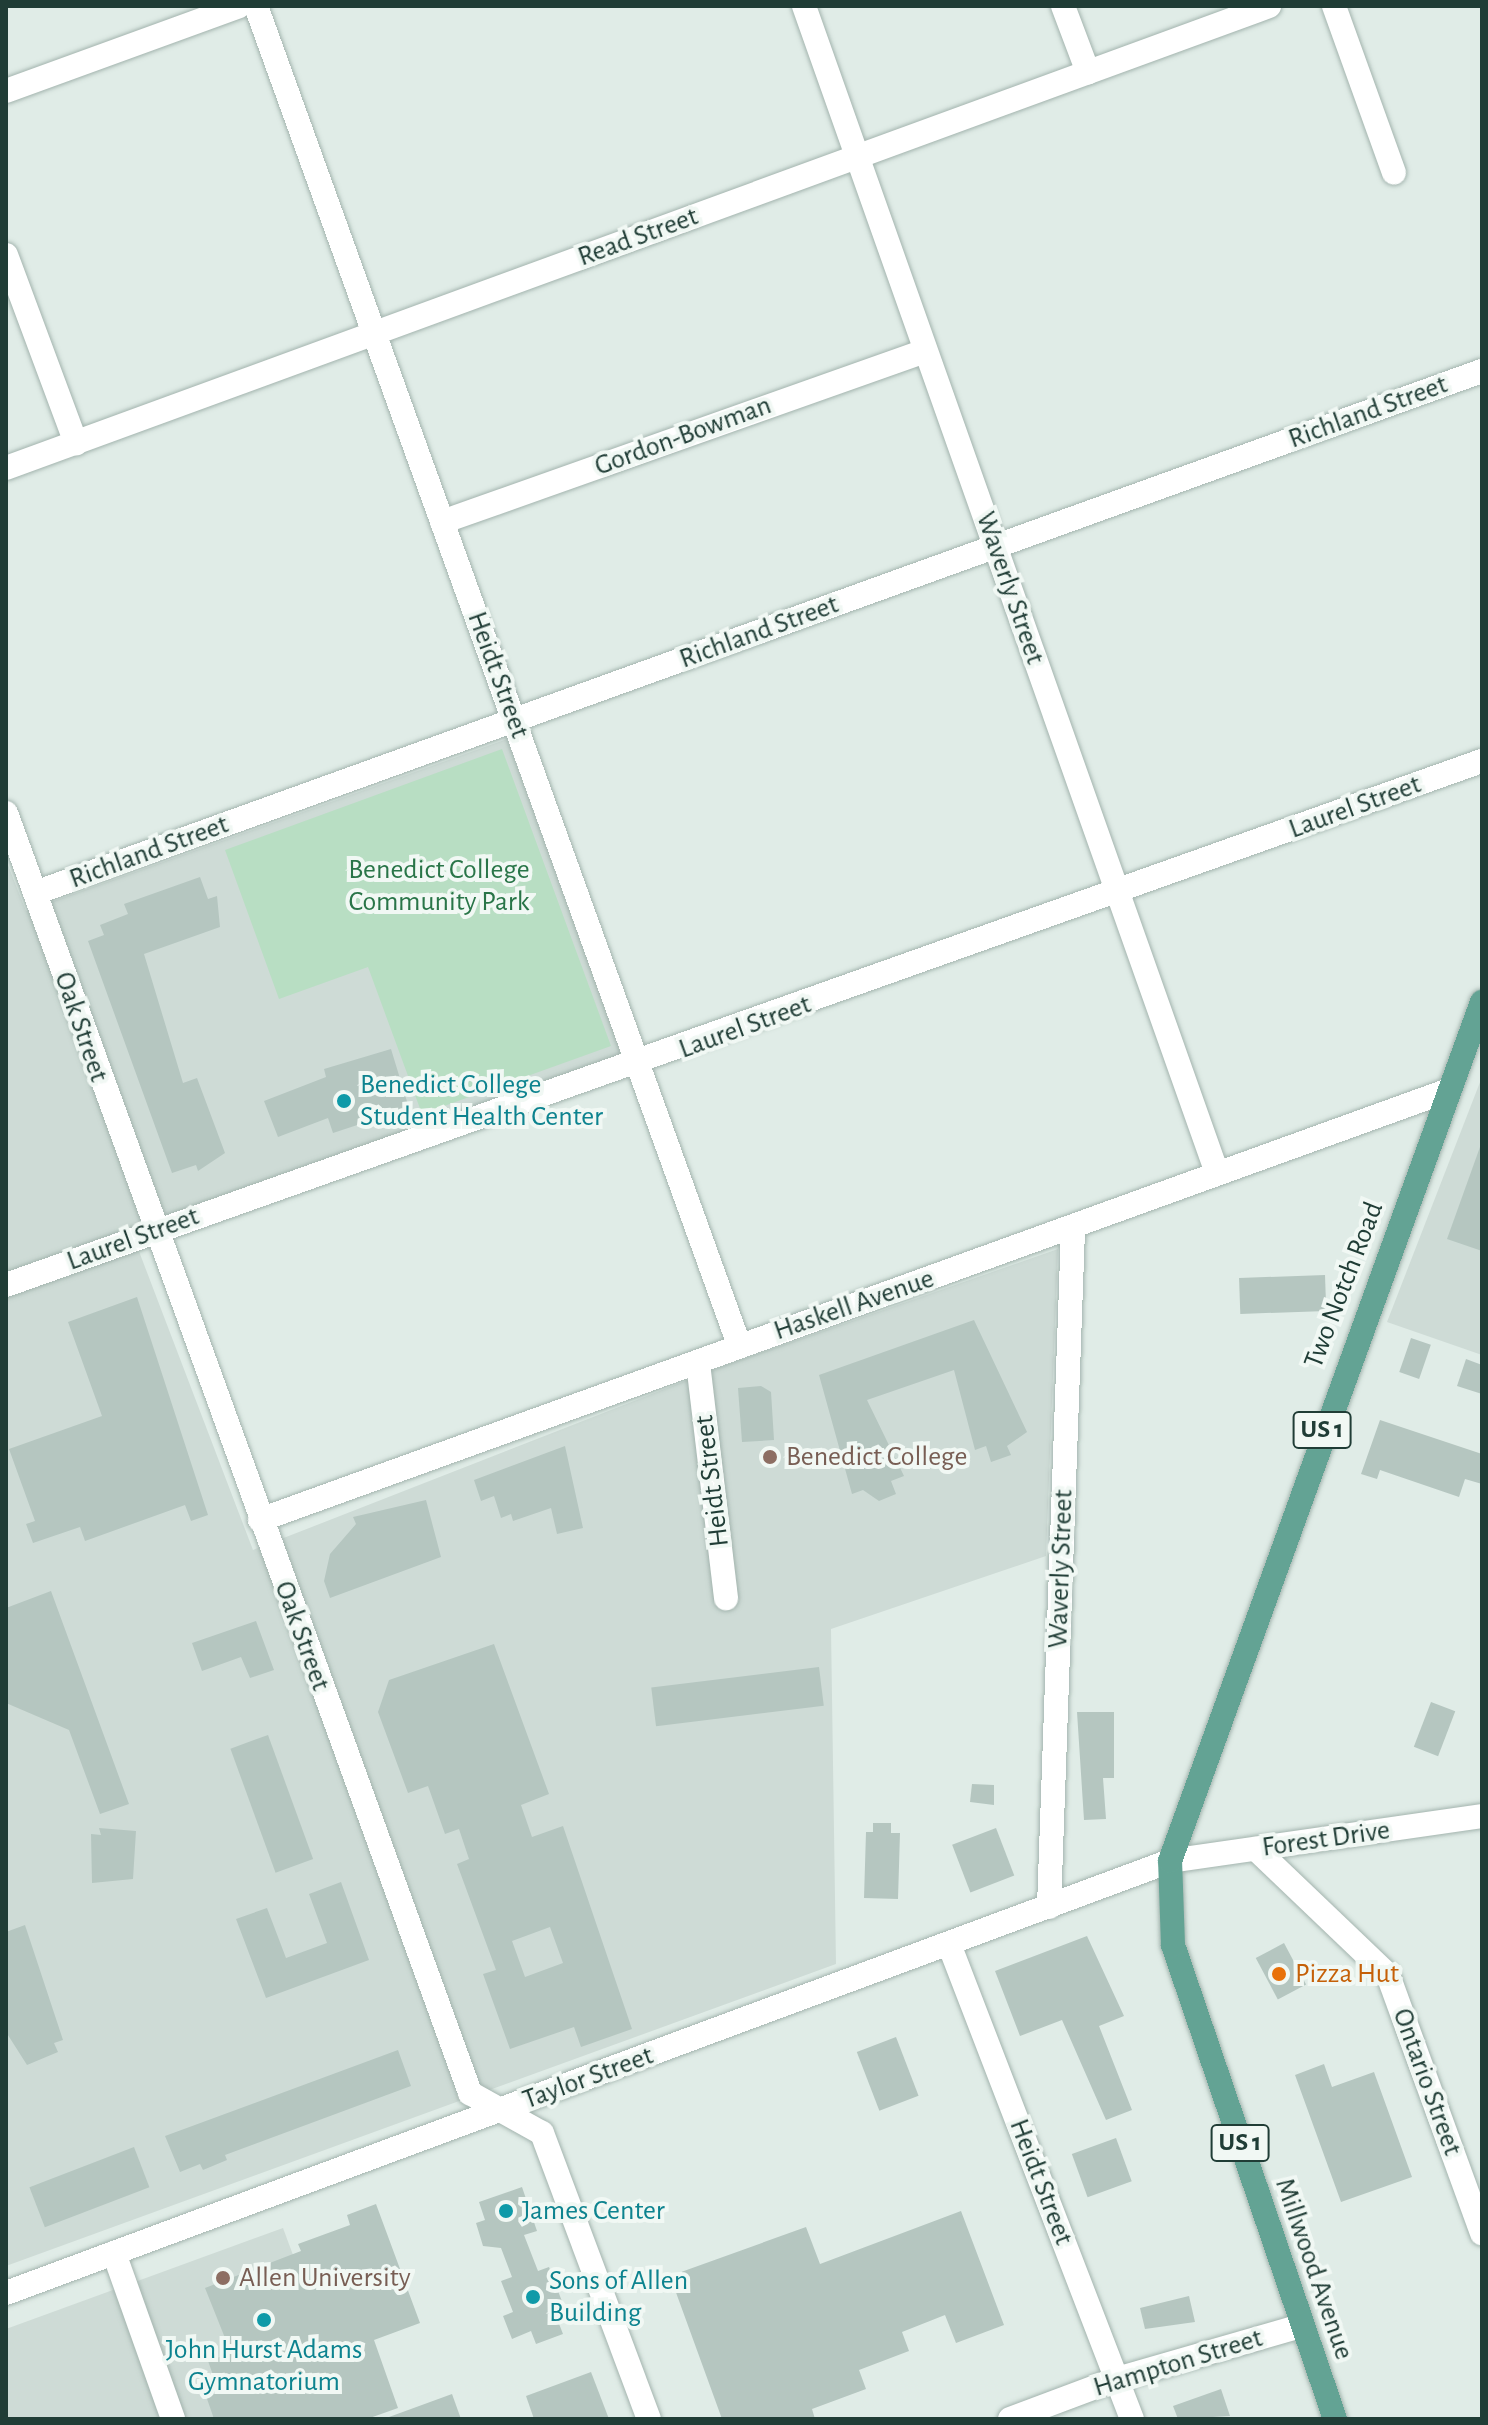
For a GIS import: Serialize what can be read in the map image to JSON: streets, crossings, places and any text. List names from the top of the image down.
{
  "streets": {
    "main road": ["Two Notch Road", "US 1", "Millwood Avenue"],
    "street": [
      "Read Street",
      "Richland Street",
      "Gordon-Bowman",
      "Waverly Street",
      "Heidt Street",
      "Laurel Street",
      "Oak Street",
      "Haskell Avenue",
      "Forest Drive",
      "Taylor Street",
      "Ontario Street",
      "Hampton Street"
    ]
  },
  "crossings": [
    ["Read Street", "Waverly Street"],
    ["Read Street", "Heidt Street"],
    ["Richland Street", "Waverly Street"],
    ["Richland Street", "Heidt Street"],
    ["Richland Street", "Oak Street"],
    ["Gordon-Bowman", "Waverly Street"],
    ["Gordon-Bowman", "Heidt Street"],
    ["Waverly Street", "Laurel Street"],
    ["Waverly Street", "Haskell Avenue"],
    ["Waverly Street", "Taylor Street"],
    ["Heidt Street", "Laurel Street"],
    ["Heidt Street", "Haskell Avenue"],
    ["Heidt Street", "Taylor Street"],
    ["Heidt Street", "Hampton Street"],
    ["Laurel Street", "Oak Street"],
    ["Oak Street", "Haskell Avenue"],
    ["Oak Street", "Taylor Street"],
    ["Two Notch Road", "Haskell Avenue"],
    ["Two Notch Road", "Forest Drive"],
    ["Two Notch Road", "Taylor Street"],
    ["Two Notch Road", "Millwood Avenue"],
    ["Forest Drive", "Taylor Street"],
    ["Forest Drive", "Ontario Street"],
    ["Forest Drive", "Millwood Avenue"],
    ["Taylor Street", "Millwood Avenue"],
    ["Millwood Avenue", "Hampton Street"]
  ],
  "parks": ["Benedict College Community Park"],
  "places": [
    "Benedict College Student Health Center",
    "Benedict College",
    "Pizza Hut",
    "James Center",
    "Allen University",
    "Sons of Allen Building",
    "John Hurst Adams Gymnatorium"
  ]
}
